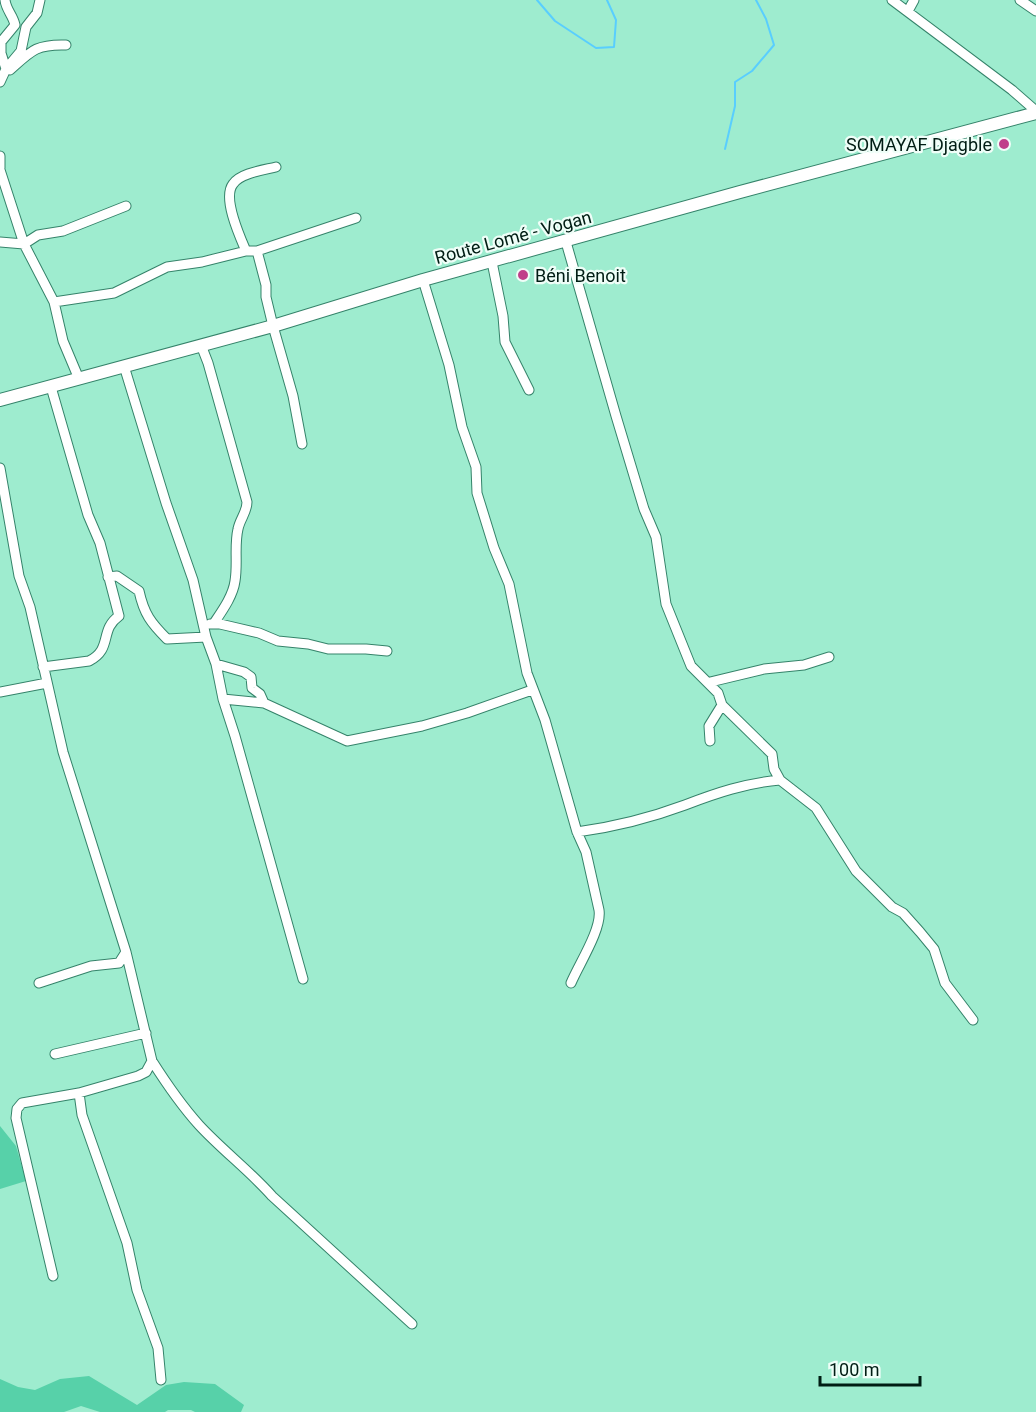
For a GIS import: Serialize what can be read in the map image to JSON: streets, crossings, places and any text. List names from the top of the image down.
{
  "streets": {
    "main road": ["Route Lomé - Vogan"]
  },
  "places": ["SOMAYAF Djagble", "Béni Benoit"],
  "scale_bar": "100 m"
}
